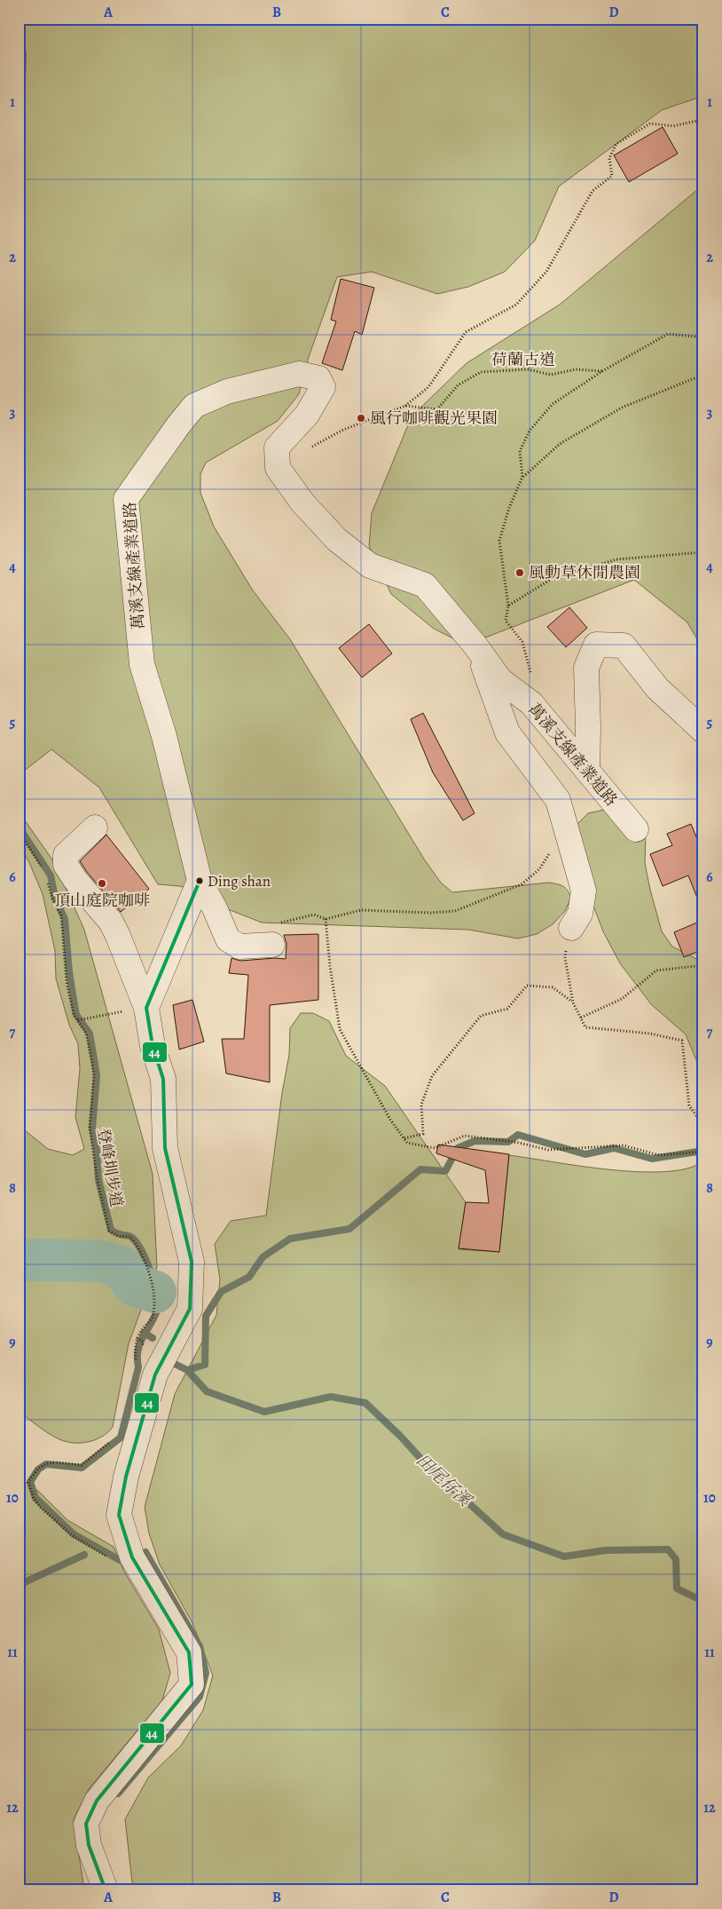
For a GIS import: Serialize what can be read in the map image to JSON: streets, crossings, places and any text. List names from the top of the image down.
{
  "streets": {
    "street": ["萬溪支線產業道路"],
    "path": ["荷蘭古道", "登峰圳步道"]
  },
  "water": ["田尾仔溪"],
  "places": [
    "風行咖啡觀光果園",
    "風動草休閒農園",
    "Ding shan",
    "頂山庭院咖啡"
  ],
  "lines": ["transit line 44"],
  "grid": {
    "columns": [
      "A",
      "B",
      "C",
      "D"
    ],
    "rows": [
      "1",
      "2",
      "3",
      "4",
      "5",
      "6",
      "7",
      "8",
      "9",
      "10",
      "11",
      "12"
    ]
  }
}
